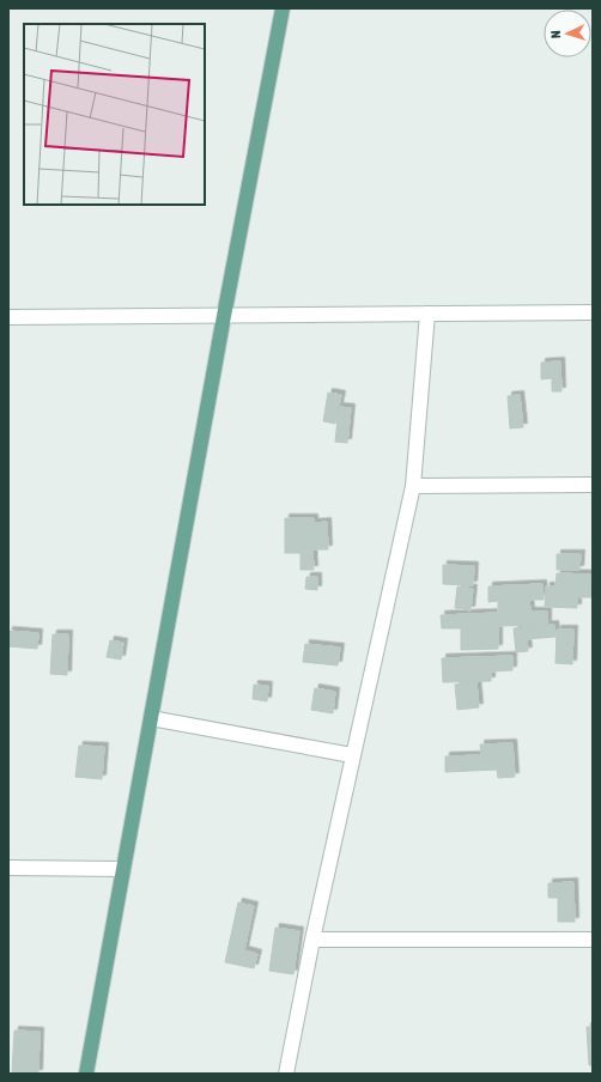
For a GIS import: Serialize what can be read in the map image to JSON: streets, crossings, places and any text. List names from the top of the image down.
{
  "north": "left"
}
